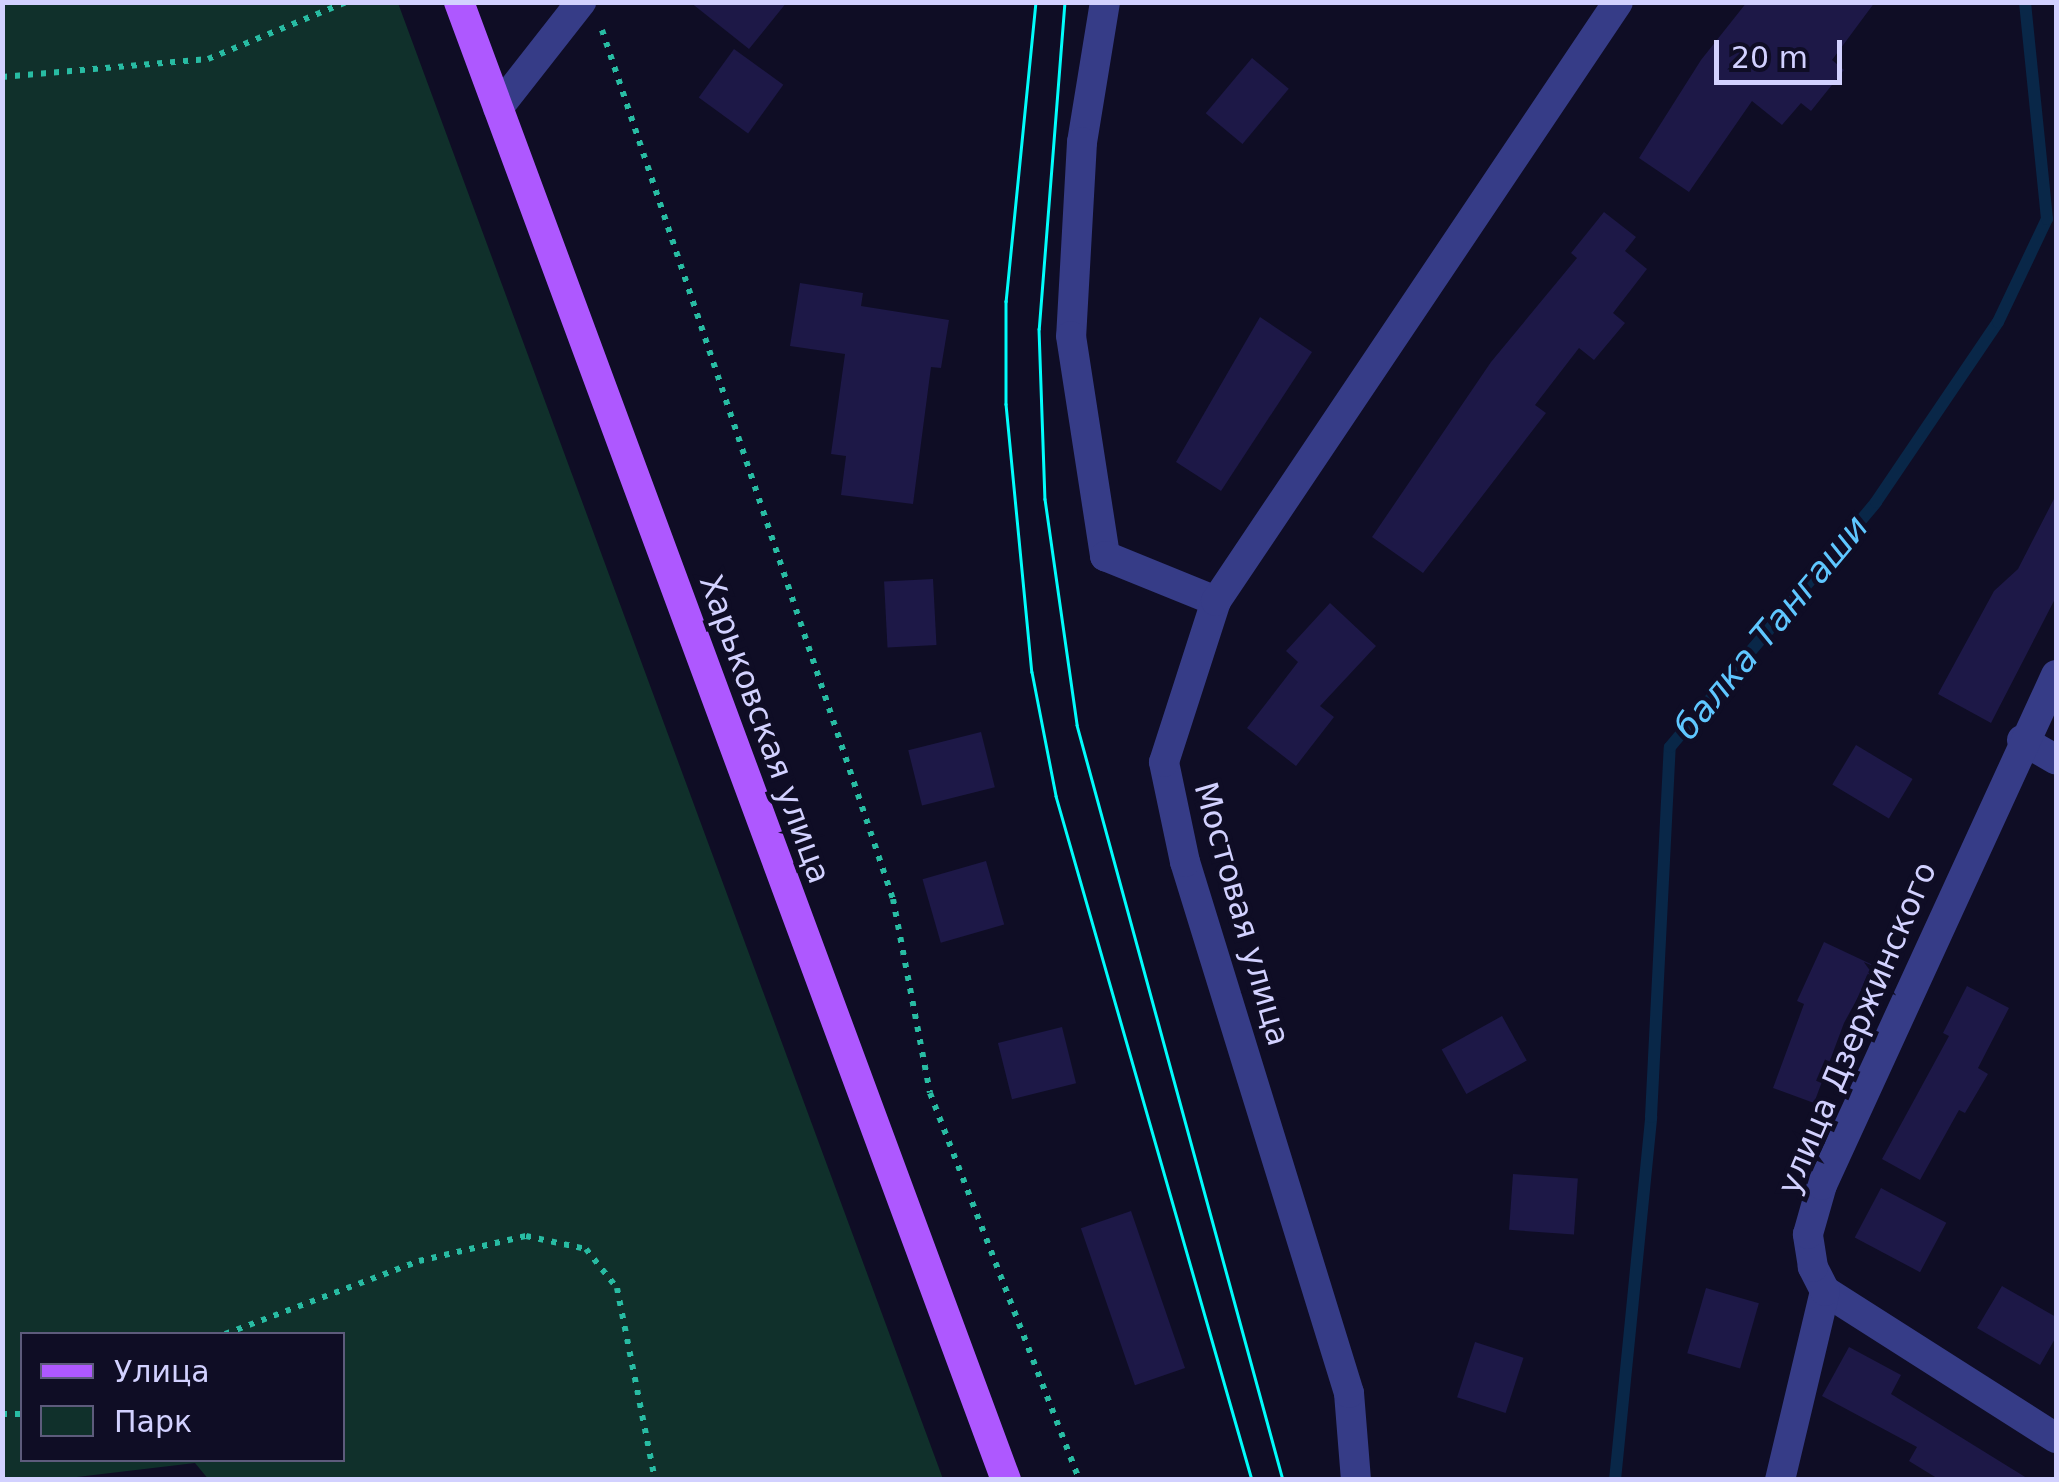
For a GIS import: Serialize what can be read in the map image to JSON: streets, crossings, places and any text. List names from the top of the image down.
{
  "streets": {
    "main road": ["Харьковская улица"],
    "street": ["Мостовая улица", "улица Дзержинского"]
  },
  "water": ["балка Тангаши"],
  "legend": ["Улица", "Парк"],
  "scale_bar": "20 m"
}
